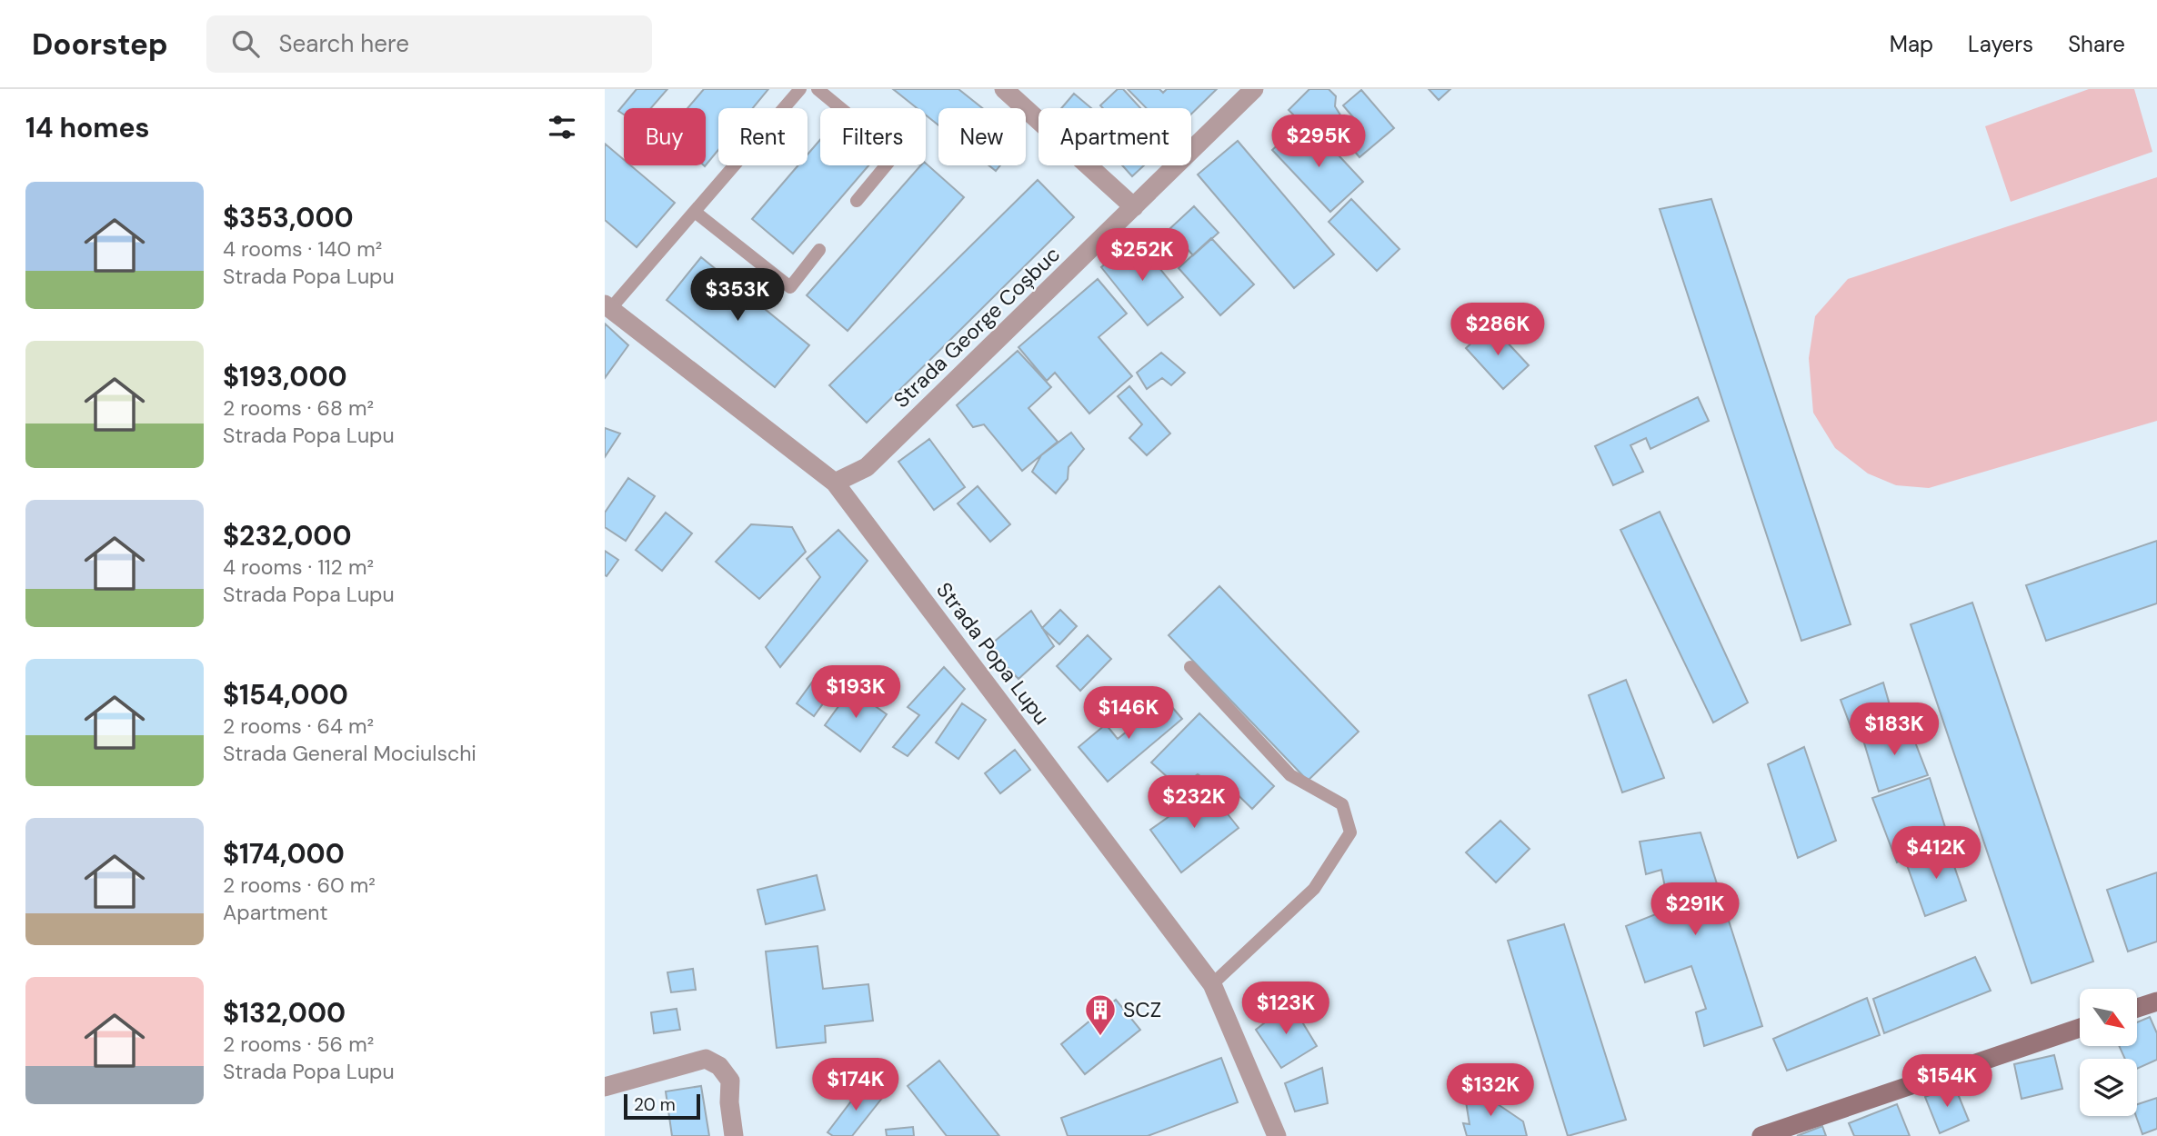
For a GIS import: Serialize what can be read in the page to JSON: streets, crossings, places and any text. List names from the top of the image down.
{
  "streets": {
    "street": ["Strada George Coșbuc", "Strada Popa Lupu"]
  },
  "crossings": [
    ["Strada George Coșbuc", "Strada Popa Lupu"]
  ],
  "places": {
    "building": ["SCZ"]
  },
  "scale_bar": "20 m",
  "north": "bottom right",
  "page": {
    "header": "Doorstep",
    "search": "Search here",
    "nav": ["Map", "Layers", "Share"],
    "heading": "14 homes",
    "chip": [
      "Buy",
      "Rent",
      "Filters",
      "New",
      "Apartment"
    ],
    "price": [
      "$295K",
      "$252K",
      "$353K",
      "$286K",
      "$193K",
      "$146K",
      "$183K",
      "$232K",
      "$412K",
      "$291K",
      "$123K",
      "$154K",
      "$174K",
      "$132K"
    ],
    "list": [
      {
        "name": "$353,000",
        "note": "4 rooms · 140 m² · Strada Popa Lupu"
      },
      {
        "name": "$193,000",
        "note": "2 rooms · 68 m² · Strada Popa Lupu"
      },
      {
        "name": "$232,000",
        "note": "4 rooms · 112 m² · Strada Popa Lupu"
      },
      {
        "name": "$154,000",
        "note": "2 rooms · 64 m² · Strada General Mociulschi"
      },
      {
        "name": "$174,000",
        "note": "2 rooms · 60 m² · Apartment"
      },
      {
        "name": "$132,000",
        "note": "2 rooms · 56 m² · Strada Popa Lupu"
      }
    ],
    "scale": "20 m"
  }
}
